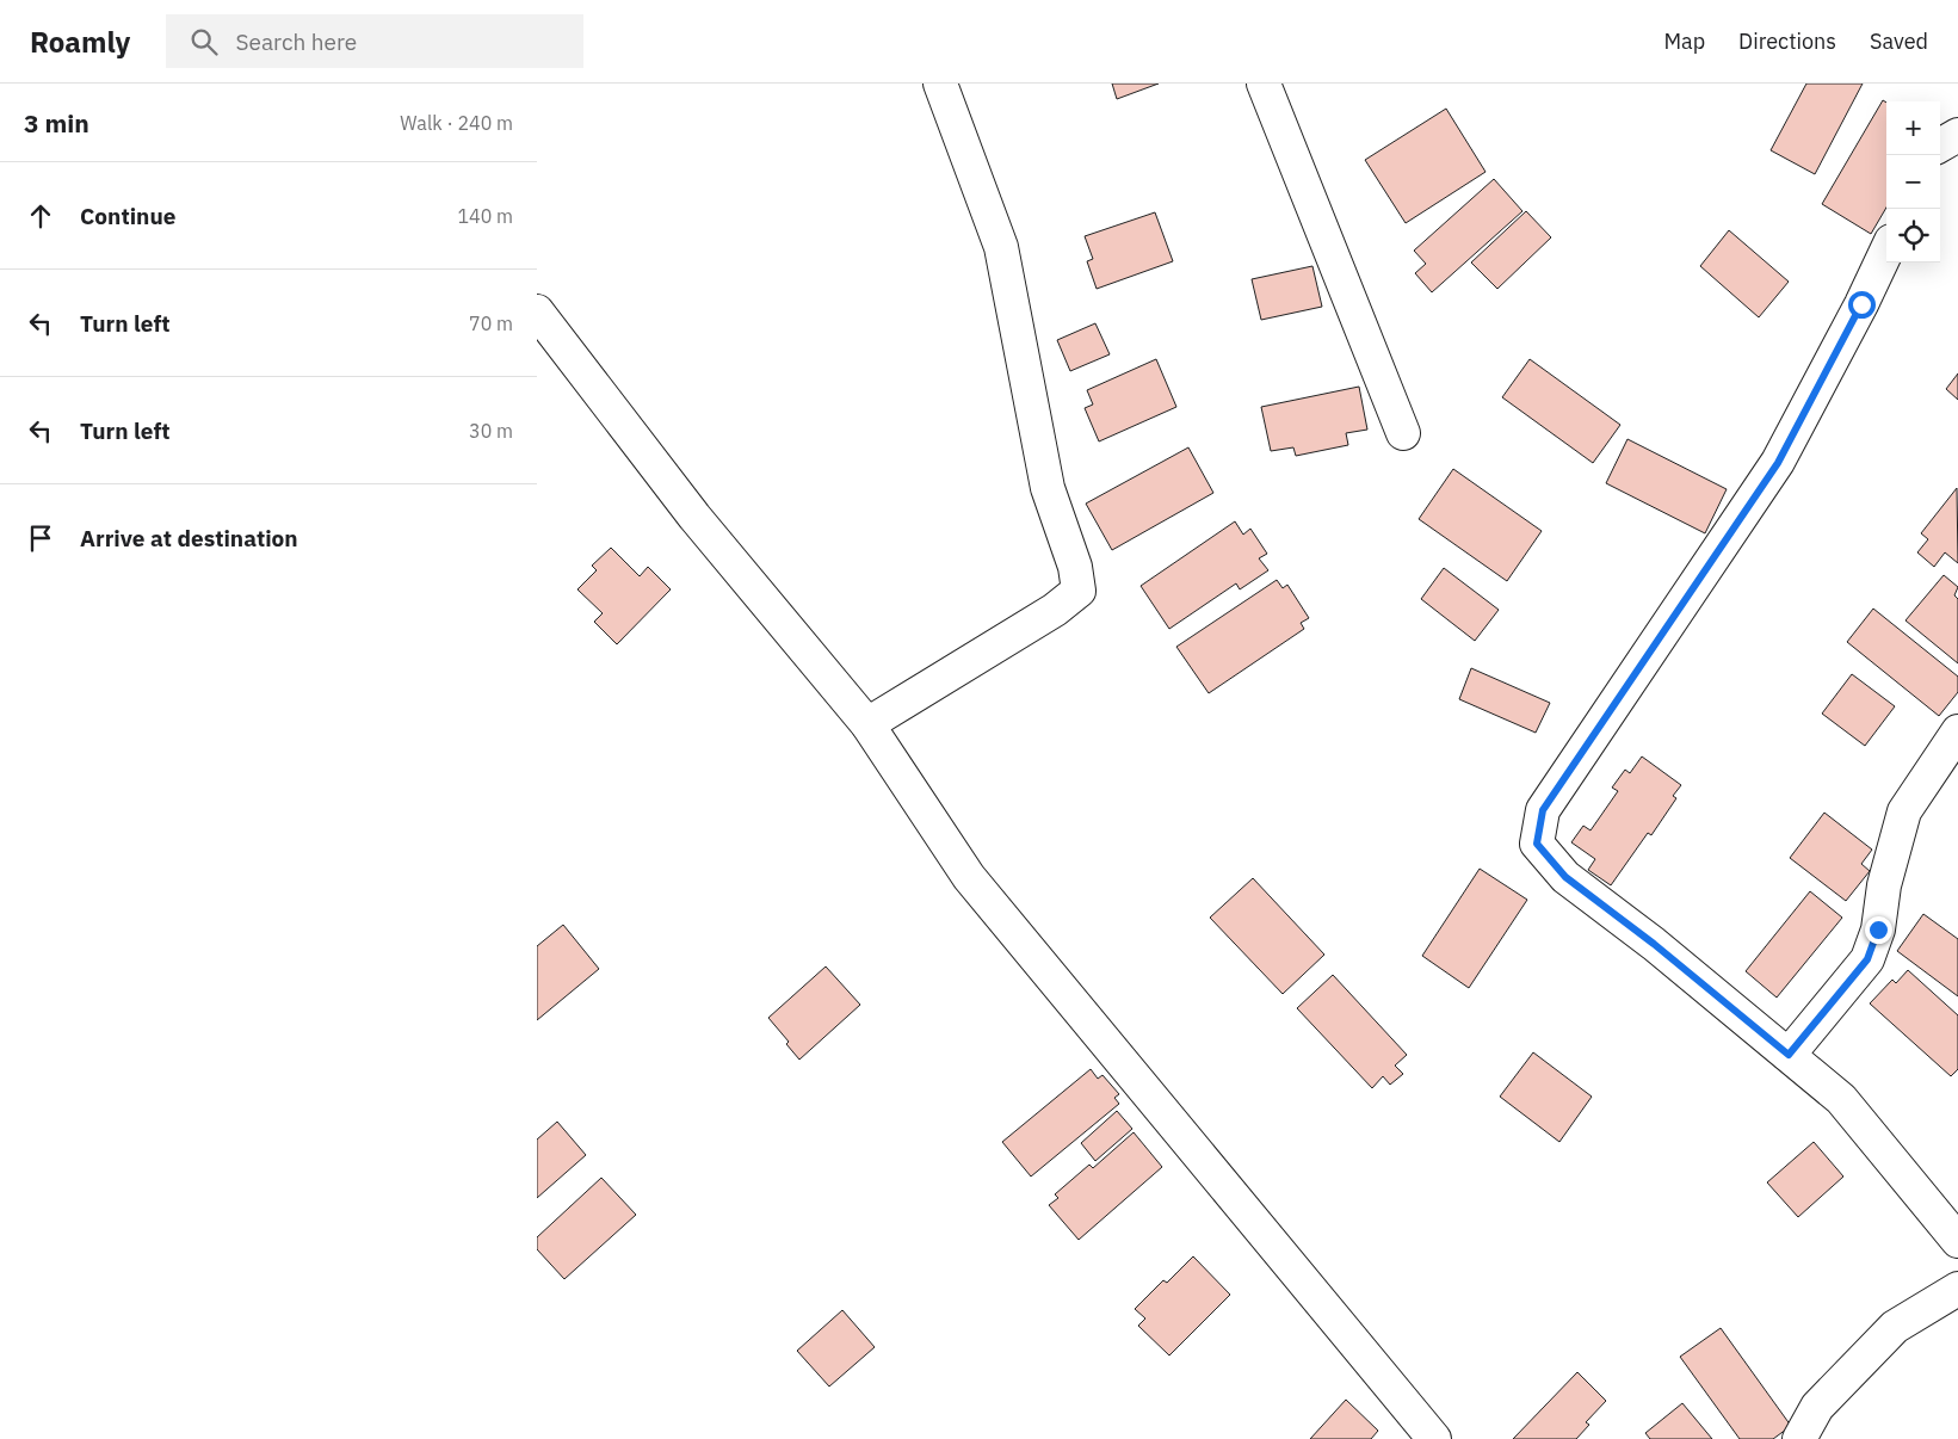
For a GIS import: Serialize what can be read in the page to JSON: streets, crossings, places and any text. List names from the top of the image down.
{
  "page": {
    "header": "Roamly",
    "search": "Search here",
    "nav": ["Map", "Directions", "Saved"],
    "heading": ["3 min", "Walk · 240 m"],
    "map_buttons": ["+", "−"],
    "list": [
      ["Continue", "140 m"],
      ["Turn left", "70 m"],
      ["Turn left", "30 m"],
      "Arrive at destination"
    ]
  }
}
